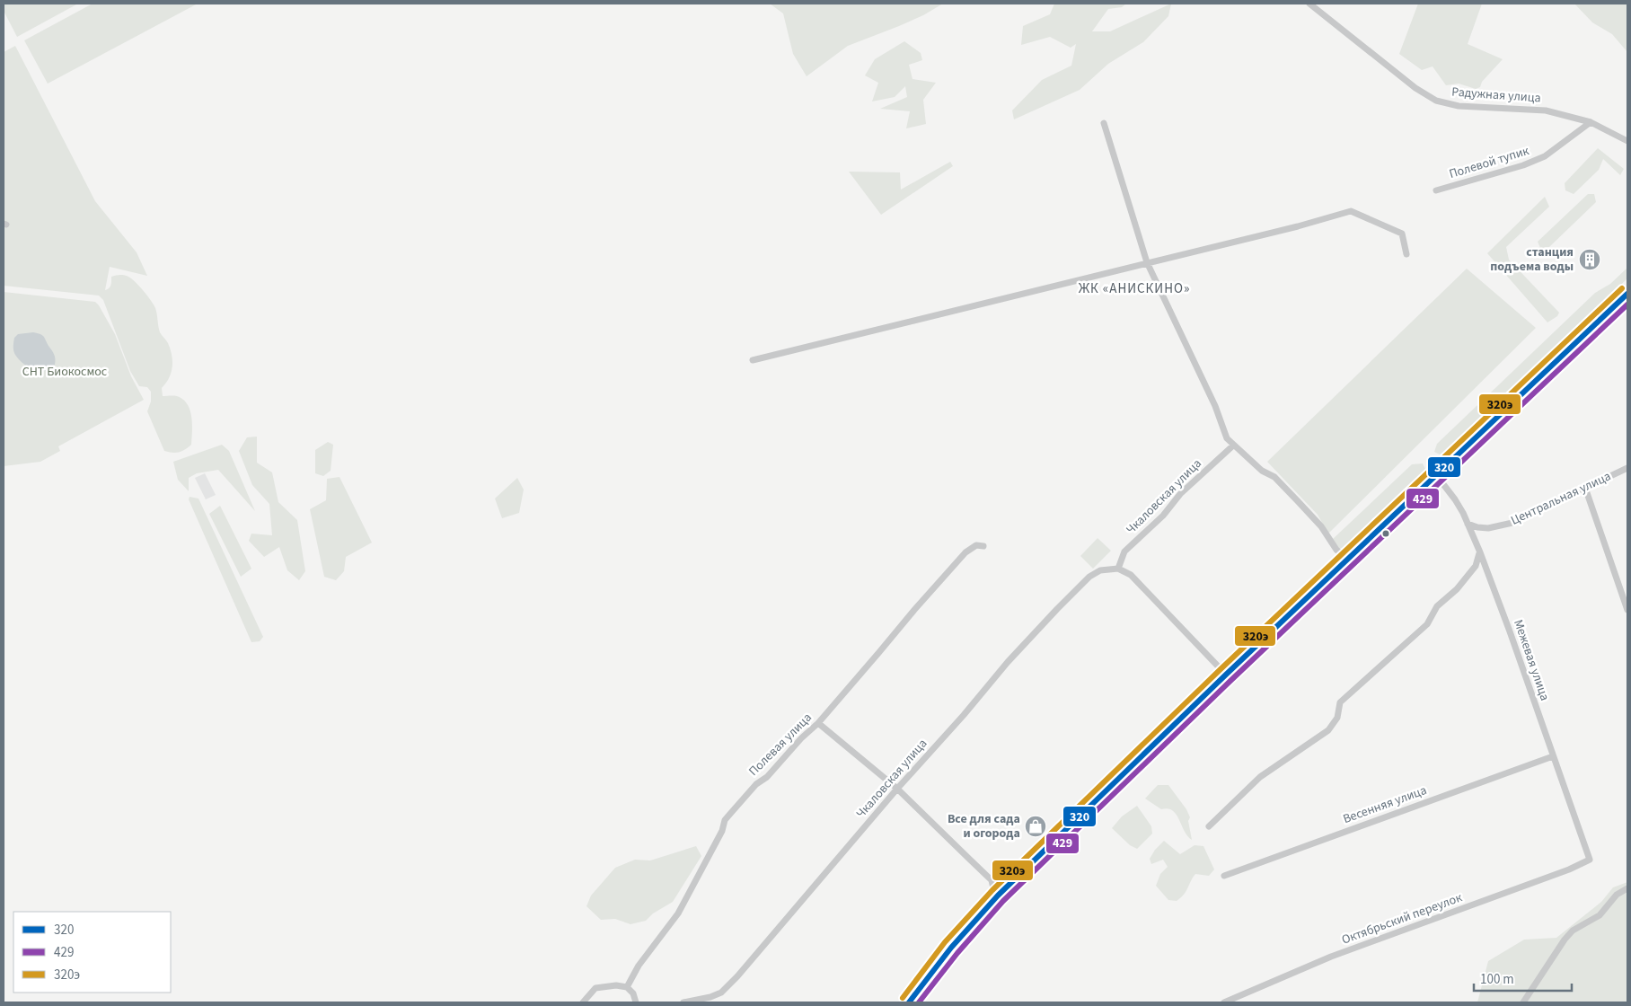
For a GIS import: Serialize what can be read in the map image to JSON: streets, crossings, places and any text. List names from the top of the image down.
{
  "streets": {
    "street": [
      "Радужная улица",
      "Полевой тупик",
      "Чкаловская улица",
      "Центральная улица",
      "Межевая улица",
      "Полевая улица",
      "Весенняя улица",
      "Октябрьский переулок"
    ]
  },
  "crossings": [
    ["Радужная улица", "Полевой тупик"],
    ["Центральная улица", "Межевая улица"],
    ["Межевая улица", "Весенняя улица"],
    ["Межевая улица", "Октябрьский переулок"]
  ],
  "districts": ["ЖК «АНИСКИНО»"],
  "parks": ["СНТ Биокосмос"],
  "places": {
    "building": ["станция подъема воды"],
    "shop": ["Все для сада и огорода"]
  },
  "lines": ["transit line 320э", "transit line 320", "transit line 429"],
  "legend": ["320", "429", "320э"],
  "scale_bar": "100 m"
}
